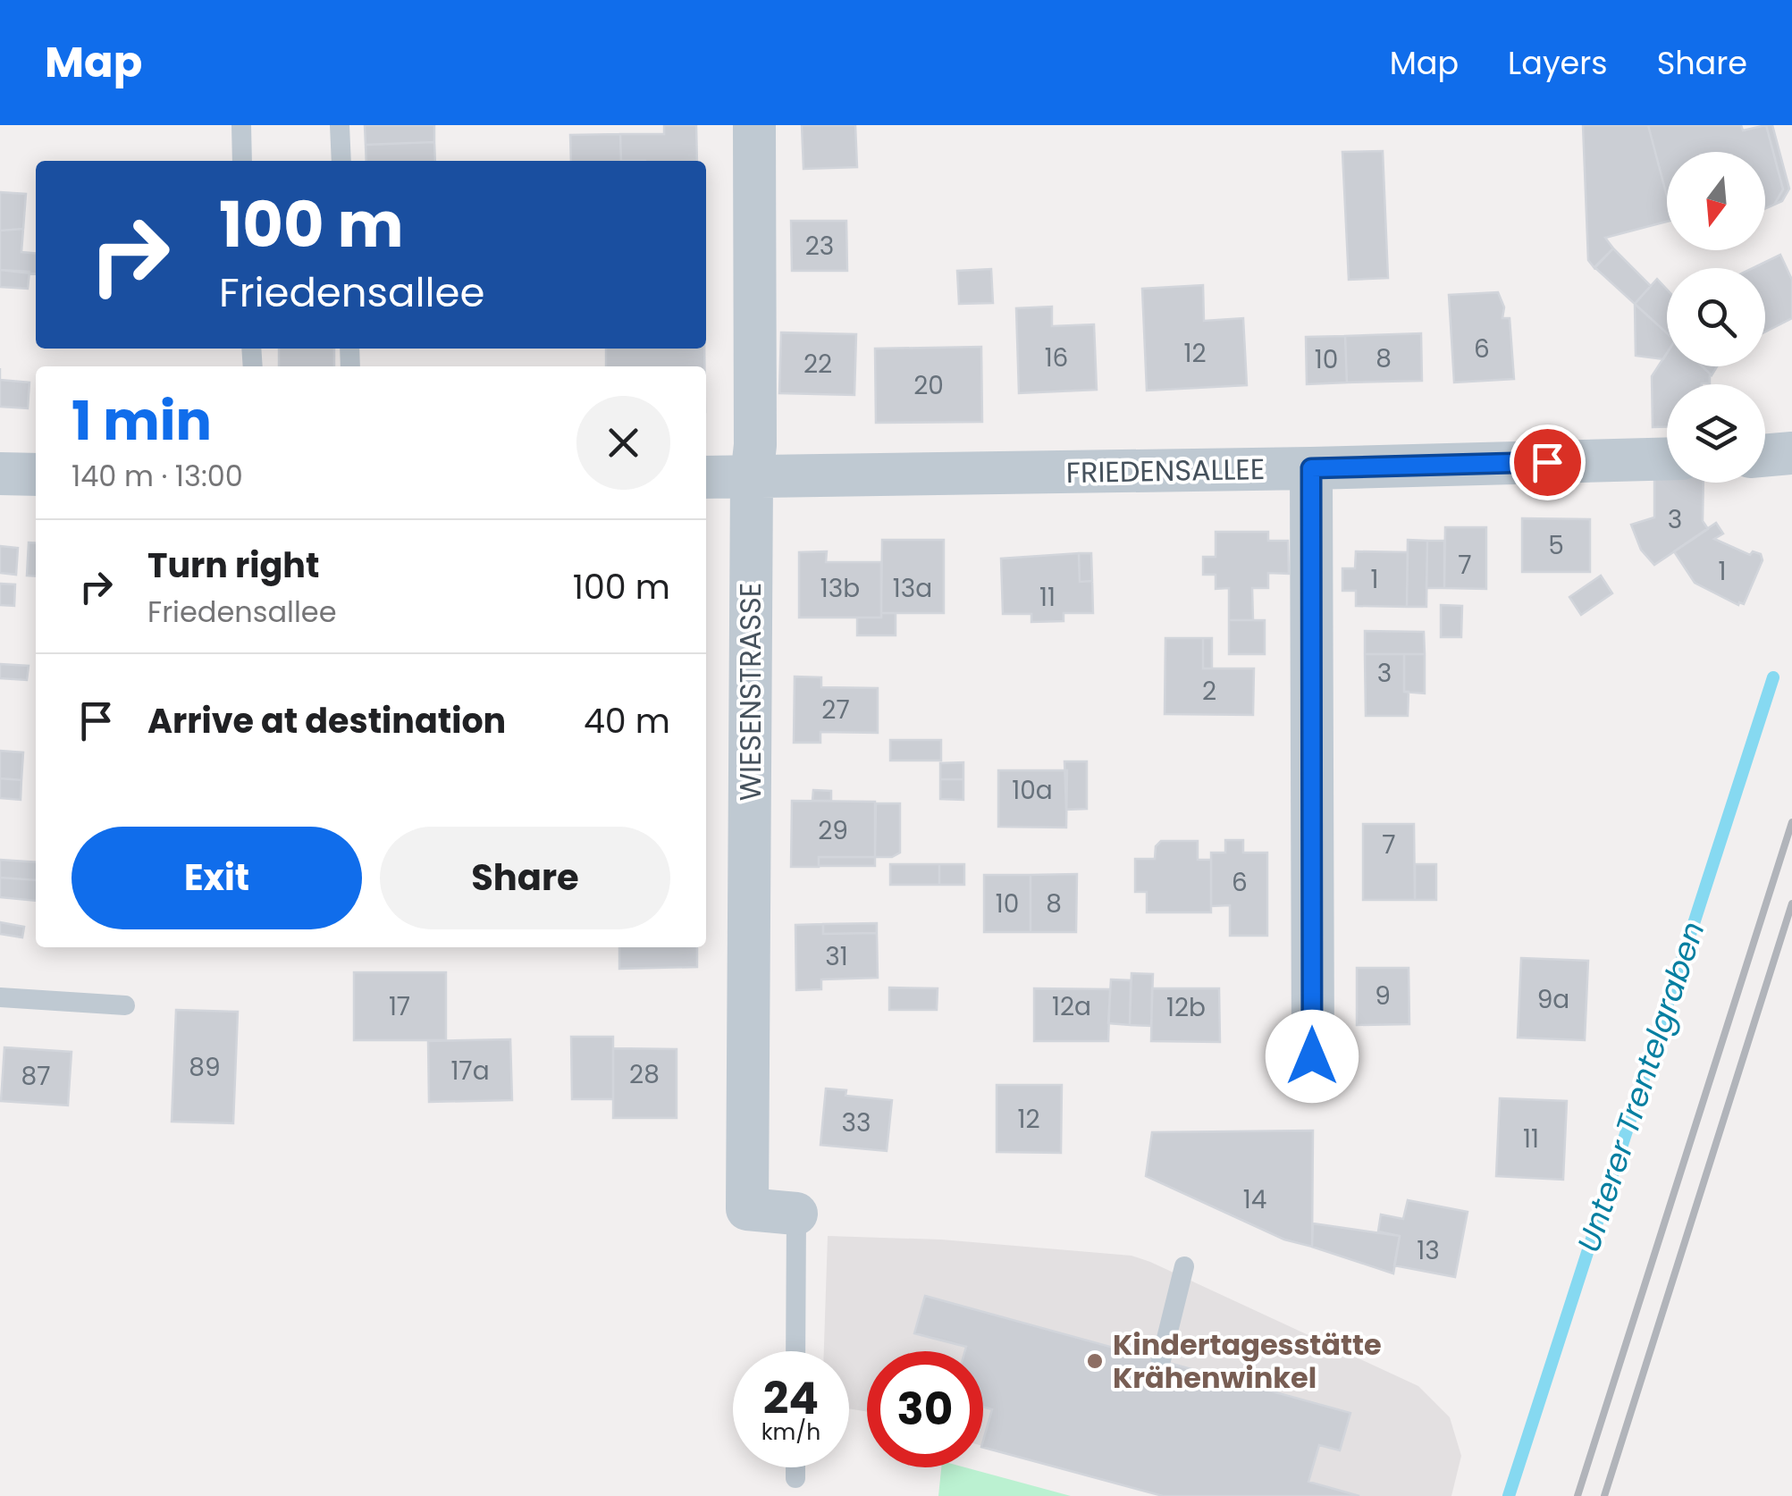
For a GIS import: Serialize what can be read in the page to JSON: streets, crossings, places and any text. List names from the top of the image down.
{
  "streets": {
    "street": ["FRIEDENSALLEE", "WIESENSTRASSE"]
  },
  "crossings": [
    ["FRIEDENSALLEE", "WIESENSTRASSE"]
  ],
  "water": ["Unterer Trentelgraben"],
  "places": ["Kindertagesstätte Krähenwinkel"],
  "house_numbers": [
    "23",
    "6",
    "12",
    "16",
    "8",
    "10",
    "22",
    "20",
    "3",
    "5",
    "7",
    "1",
    "1",
    "13b",
    "13a",
    "11",
    "3",
    "2",
    "27",
    "10a",
    "29",
    "7",
    "6",
    "10",
    "8",
    "31",
    "9",
    "9a",
    "17",
    "12a",
    "12b",
    "89",
    "17a",
    "28",
    "87",
    "12",
    "33",
    "11",
    "14",
    "13"
  ],
  "north": "bottom",
  "page": {
    "header": "Map",
    "nav": ["Map", "Layers", "Share"],
    "turn": ["100 m", "Friedensallee"],
    "heading": ["1 min", "140 m · 13:00"],
    "list": [
      {
        "name": "Turn right",
        "note": "Friedensallee",
        "value": "100 m"
      },
      {
        "name": "Arrive at destination",
        "value": "40 m"
      }
    ],
    "buttons": ["Exit", "Share"],
    "speed": "24 km/h",
    "limit": "30"
  }
}
